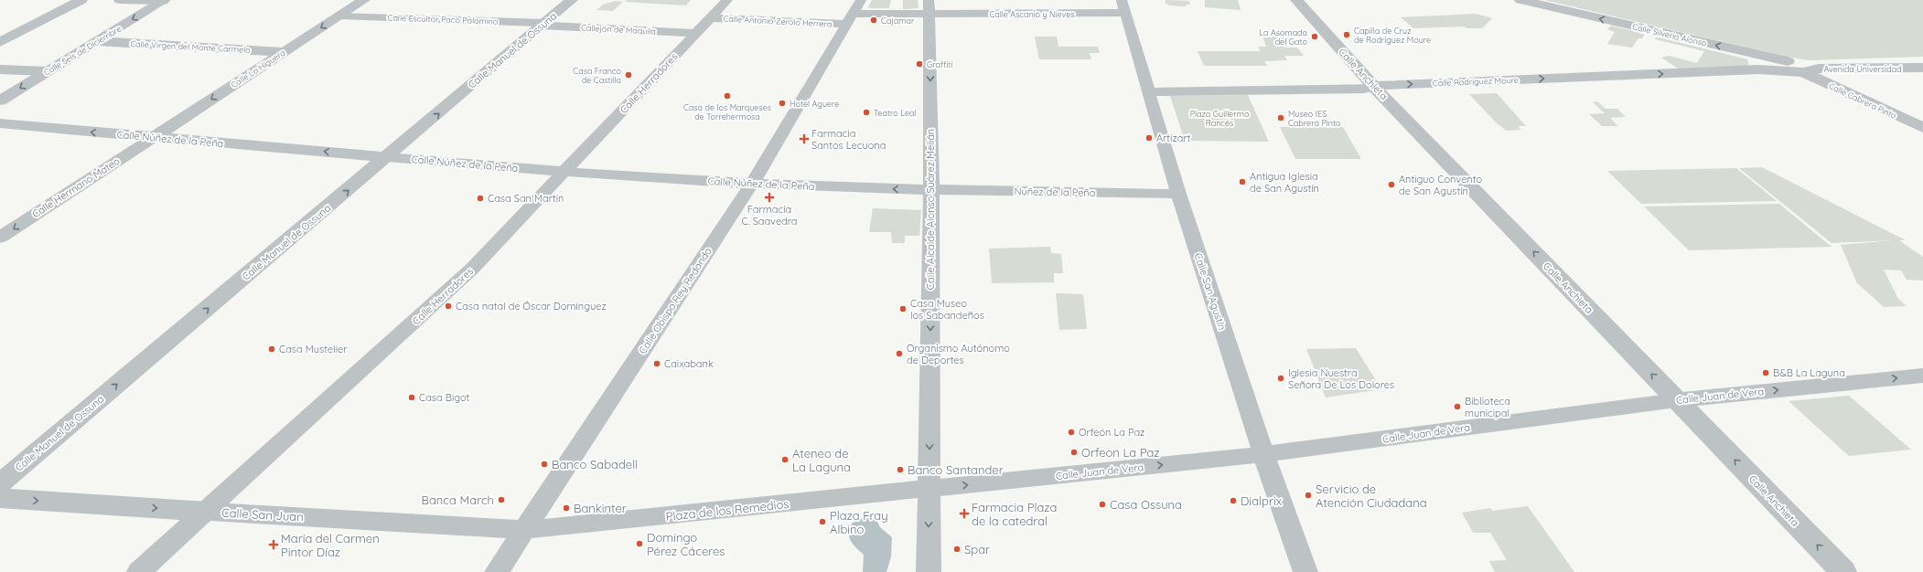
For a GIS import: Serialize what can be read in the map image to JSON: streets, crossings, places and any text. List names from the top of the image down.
{
  "streets": {
    "street": [
      "Calle Ascanio y Nieves",
      "Calle Escultor Paco Palomino",
      "Calle Antonio Zerolo Herrera",
      "Callejón de Maquila",
      "Calle Silverio Alonso",
      "Calle Virgen del Monte Carmelo",
      "Calle Seis de Diciembre",
      "Calle Manuel de Ossuna",
      "Calle La Higuera",
      "Avenida Universidad",
      "Calle Anchieta",
      "Calle Rodriguez Moure",
      "Calle Herradores",
      "Calle Cabrera Pinto",
      "Calle Núñez de la Peña",
      "Calle Hermano Mateo",
      "Nuñez de la Peña",
      "Calle Alcalde Alonso Suárez Melián",
      "Calle San Agustín",
      "Calle Obispo Rey Redondo",
      "Calle Juan de Vera",
      "Plaza de los Remedios",
      "Calle San Juan"
    ]
  },
  "crossings": [
    ["Calle Ascanio y Nieves", "Calle Antonio Zerolo Herrera"],
    ["Calle Ascanio y Nieves", "Calle Alcalde Alonso Suárez Melián"],
    ["Calle Ascanio y Nieves", "Calle San Agustín"],
    ["Calle Ascanio y Nieves", "Calle Obispo Rey Redondo"],
    ["Calle Escultor Paco Palomino", "Callejón de Maquila"],
    ["Calle Escultor Paco Palomino", "Calle Manuel de Ossuna"],
    ["Calle Escultor Paco Palomino", "Calle La Higuera"],
    ["Calle Antonio Zerolo Herrera", "Calle Herradores"],
    ["Calle Antonio Zerolo Herrera", "Calle Obispo Rey Redondo"],
    ["Callejón de Maquila", "Calle Manuel de Ossuna"],
    ["Callejón de Maquila", "Calle Herradores"],
    ["Calle Silverio Alonso", "Avenida Universidad"],
    ["Calle Virgen del Monte Carmelo", "Calle Seis de Diciembre"],
    ["Calle Virgen del Monte Carmelo", "Calle La Higuera"],
    ["Calle Manuel de Ossuna", "Calle Núñez de la Peña"],
    ["Calle La Higuera", "Calle Núñez de la Peña"],
    ["Calle La Higuera", "Calle Hermano Mateo"],
    ["Avenida Universidad", "Calle Rodriguez Moure"],
    ["Avenida Universidad", "Calle Cabrera Pinto"],
    ["Calle Anchieta", "Calle Rodriguez Moure"],
    ["Calle Anchieta", "Calle Juan de Vera"],
    ["Calle Rodriguez Moure", "Calle Cabrera Pinto"],
    ["Calle Rodriguez Moure", "Calle San Agustín"],
    ["Calle Herradores", "Calle Núñez de la Peña"],
    ["Calle Herradores", "Calle San Juan"],
    ["Calle Núñez de la Peña", "Calle Hermano Mateo"],
    ["Calle Núñez de la Peña", "Nuñez de la Peña"],
    ["Calle Núñez de la Peña", "Calle Alcalde Alonso Suárez Melián"],
    ["Calle Núñez de la Peña", "Calle Obispo Rey Redondo"],
    ["Nuñez de la Peña", "Calle Alcalde Alonso Suárez Melián"],
    ["Nuñez de la Peña", "Calle San Agustín"],
    ["Calle Alcalde Alonso Suárez Melián", "Calle Juan de Vera"],
    ["Calle Alcalde Alonso Suárez Melián", "Plaza de los Remedios"],
    ["Calle San Agustín", "Calle Juan de Vera"],
    ["Calle Obispo Rey Redondo", "Plaza de los Remedios"],
    ["Calle Obispo Rey Redondo", "Calle San Juan"],
    ["Calle Juan de Vera", "Plaza de los Remedios"],
    ["Plaza de los Remedios", "Calle San Juan"]
  ],
  "one_way": [
    "Calle Silverio Alonso",
    "Calle Seis de Diciembre",
    "Calle Manuel de Ossuna",
    "Calle La Higuera",
    "Calle Anchieta",
    "Calle Rodriguez Moure",
    "Calle Núñez de la Peña",
    "Calle Alcalde Alonso Suárez Melián",
    "Calle Juan de Vera",
    "Calle San Juan"
  ],
  "parks": ["Plaza Guillermo Rancés"],
  "places": {
    "other": [
      "Cajamar",
      "Capilla de Cruz de Rodríguez Moure",
      "La Asomada del Gato",
      "Graffiti",
      "Casa Franco de Castilla",
      "Casa de los Marqueses de Torrehermosa",
      "Hotel Aguere",
      "Teatro Leal",
      "Museo IES Cabrera Pinto",
      "Artizart",
      "Antigua Iglesia de San Agustín",
      "Antiguo Convento de San Agustín",
      "Casa San Martín",
      "Casa natal de Óscar Domínguez",
      "Casa Museo los Sabandeños",
      "Casa Mustelier",
      "Organismo Autónomo de Deportes",
      "Caixabank",
      "B&B La Laguna",
      "Iglesia Nuestra Señora De Los Dolores",
      "Casa Bigot",
      "Biblioteca municipal",
      "Orfeón La Paz",
      "Orfeon La Paz",
      "Ateneo de La Laguna",
      "Banco Sabadell",
      "Banco Santander",
      "Servicio de Atención Ciudadana",
      "Banca March",
      "Dialprix",
      "Casa Ossuna",
      "Bankinter",
      "Plaza Fray Albino",
      "Domingo Pérez Cáceres",
      "Spar"
    ],
    "health": [
      "Farmacia Santos Lecuona",
      "Farmacia C. Saavedra",
      "Farmacia Plaza de la catedral",
      "María del Carmen Pintor Díaz"
    ]
  }
}
